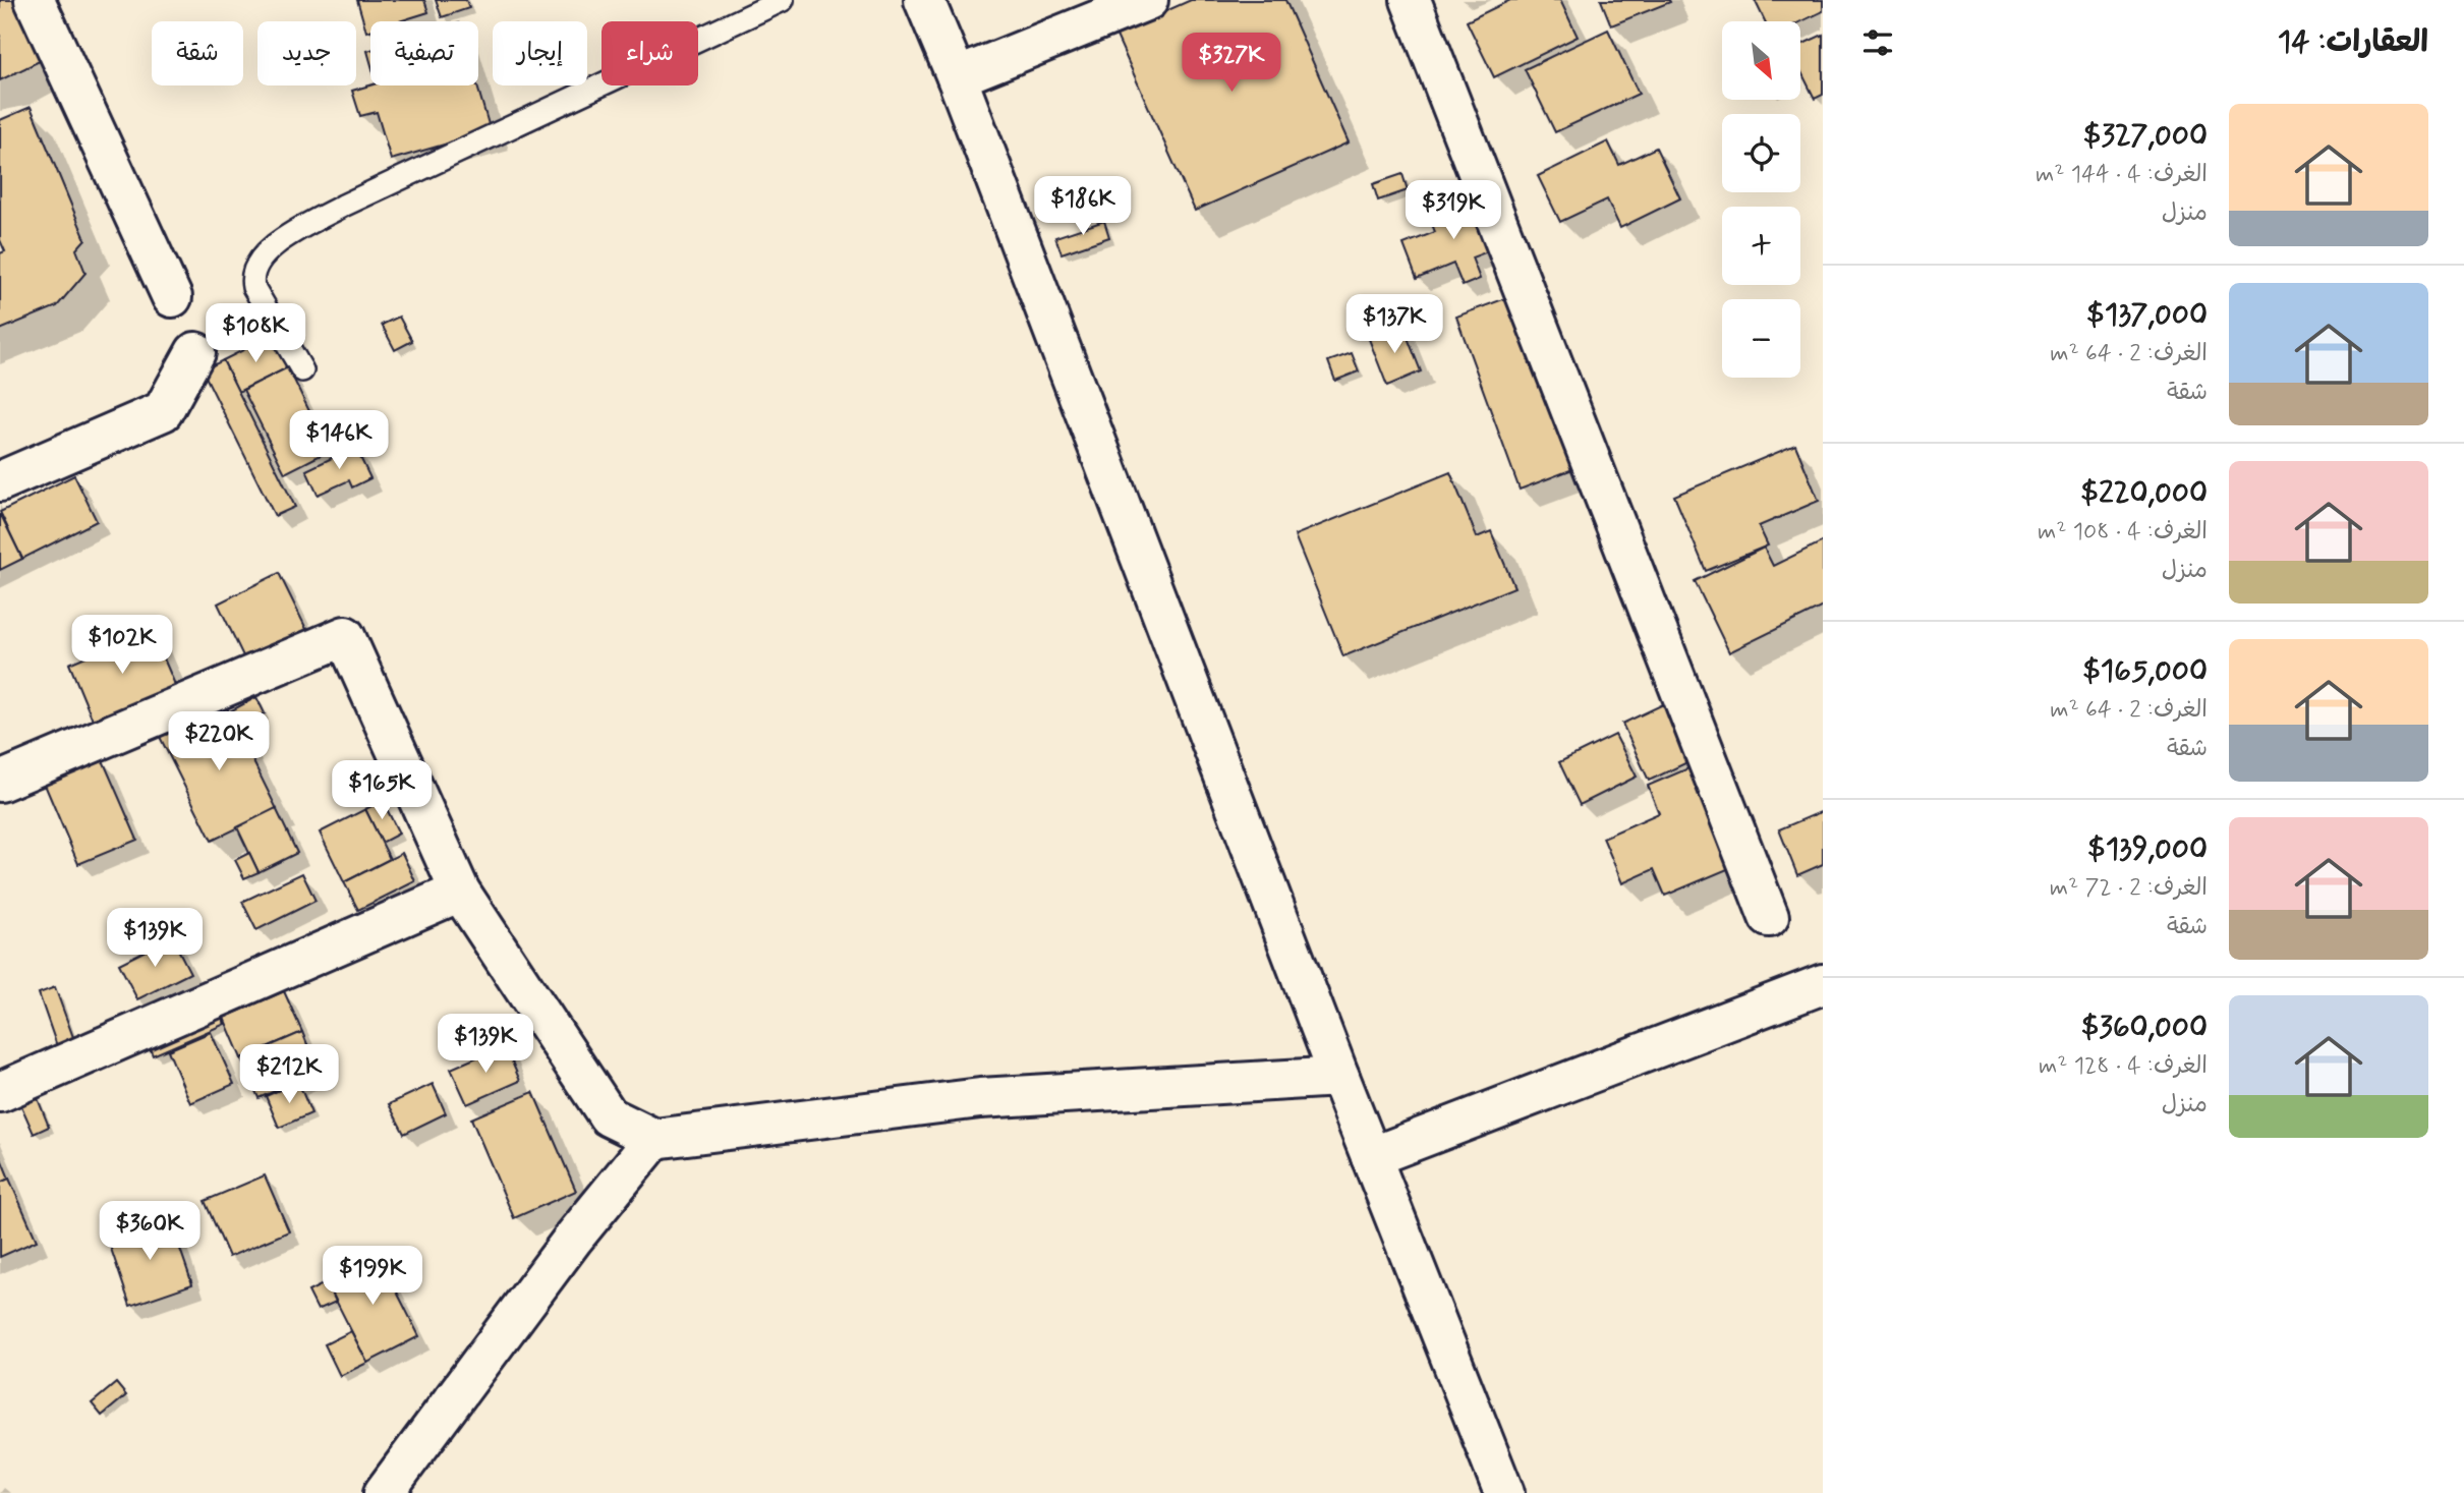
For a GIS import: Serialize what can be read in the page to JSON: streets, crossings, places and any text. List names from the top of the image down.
{
  "north": "bottom right",
  "page": {
    "heading": "العقارات: 14",
    "map_buttons": ["+", "−"],
    "chip": [
      "شراء",
      "إيجار",
      "تصفية",
      "جديد",
      "شقة"
    ],
    "price": [
      "$327K",
      "$186K",
      "$319K",
      "$137K",
      "$108K",
      "$146K",
      "$102K",
      "$220K",
      "$165K",
      "$139K",
      "$139K",
      "$212K",
      "$360K",
      "$199K"
    ],
    "list": [
      {
        "name": "$327,000",
        "note": "الغرف: 4 · 144 m² · منزل"
      },
      {
        "name": "$137,000",
        "note": "الغرف: 2 · 64 m² · شقة"
      },
      {
        "name": "$220,000",
        "note": "الغرف: 4 · 108 m² · منزل"
      },
      {
        "name": "$165,000",
        "note": "الغرف: 2 · 64 m² · شقة"
      },
      {
        "name": "$139,000",
        "note": "الغرف: 2 · 72 m² · شقة"
      },
      {
        "name": "$360,000",
        "note": "الغرف: 4 · 128 m² · منزل"
      }
    ]
  }
}
